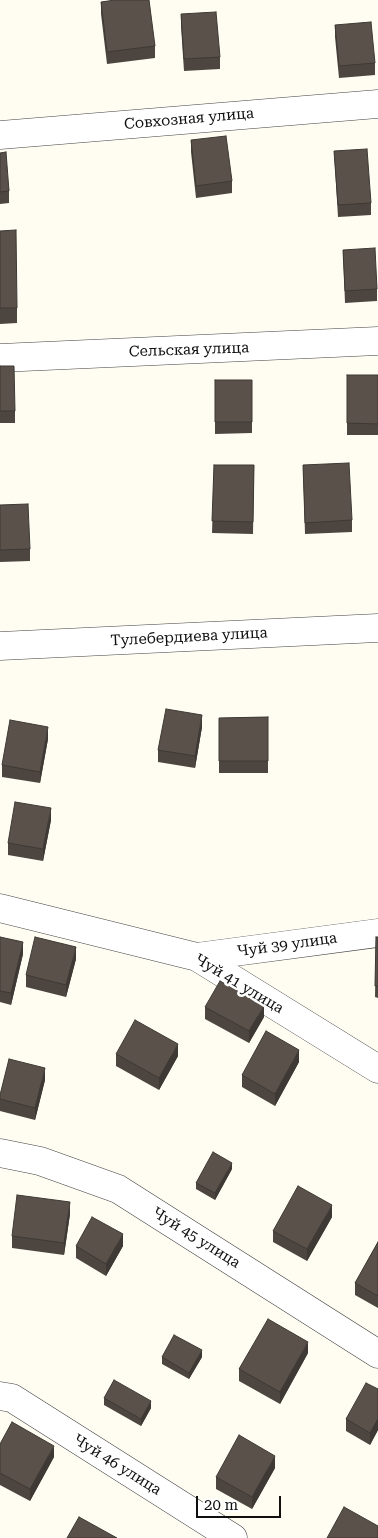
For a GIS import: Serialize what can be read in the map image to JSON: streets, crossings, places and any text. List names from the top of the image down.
{
  "streets": {
    "street": [
      "Совхозная улица",
      "Сельская улица",
      "Тулебердиева улица",
      "Чуй 39 улица",
      "Чуй 41 улица",
      "Чуй 45 улица",
      "Чуй 46 улица"
    ]
  },
  "crossings": [
    ["Чуй 39 улица", "Чуй 41 улица"]
  ],
  "scale_bar": "20 m"
}
